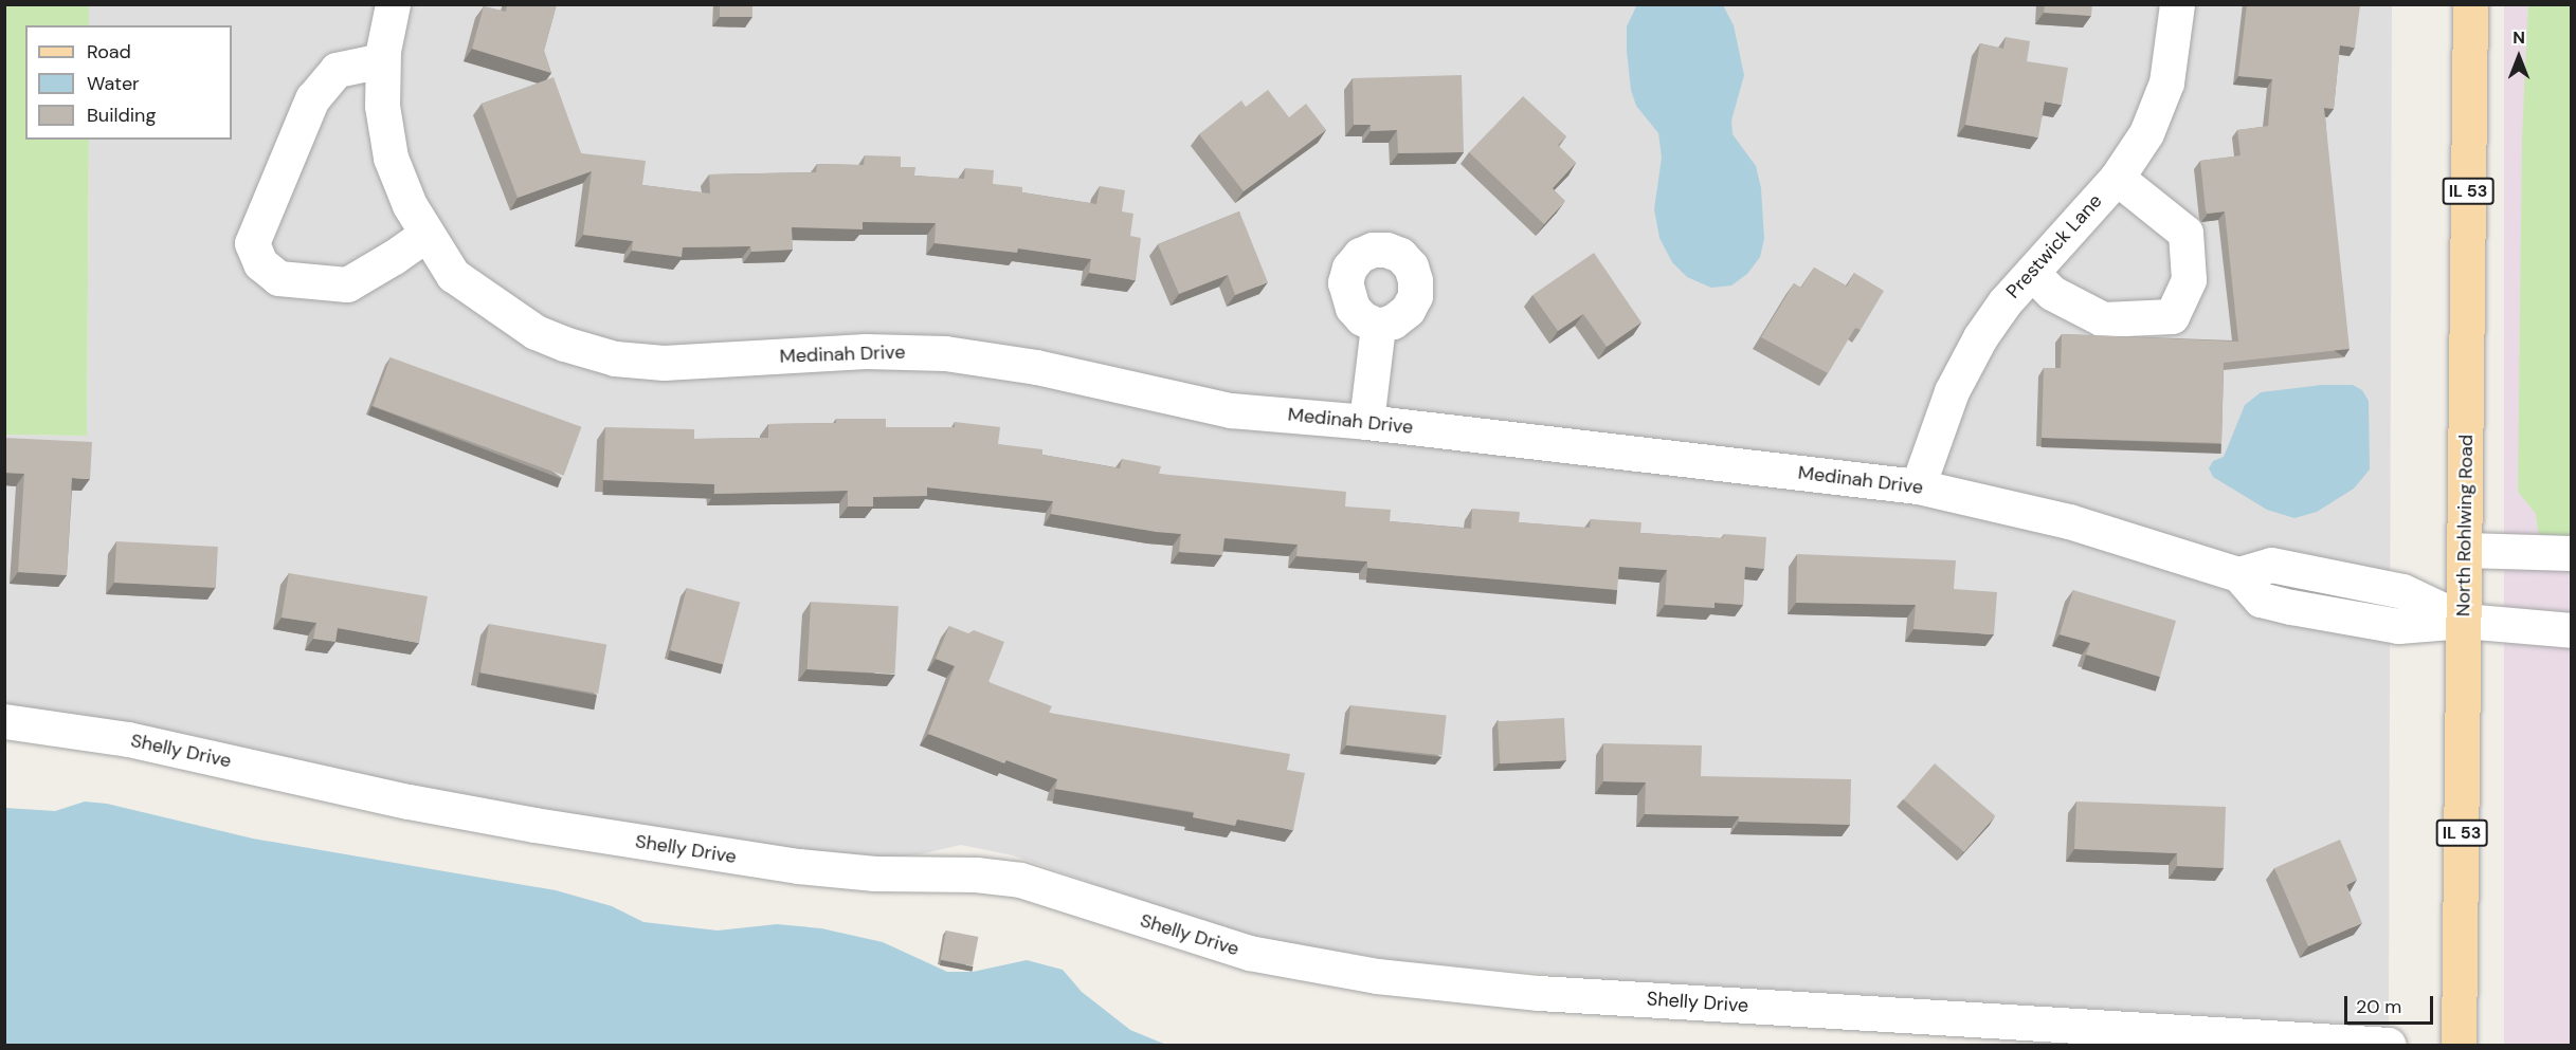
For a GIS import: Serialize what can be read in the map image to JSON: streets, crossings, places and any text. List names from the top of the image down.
{
  "streets": {
    "main road": ["IL 53", "North Rohlwing Road"],
    "street": ["Prestwick Lane", "Medinah Drive", "Shelly Drive"]
  },
  "crossings": [
    ["Prestwick Lane", "Medinah Drive"],
    ["Medinah Drive", "North Rohlwing Road"]
  ],
  "legend": ["Road", "Water", "Building"],
  "scale_bar": "20 m",
  "north": "top"
}
